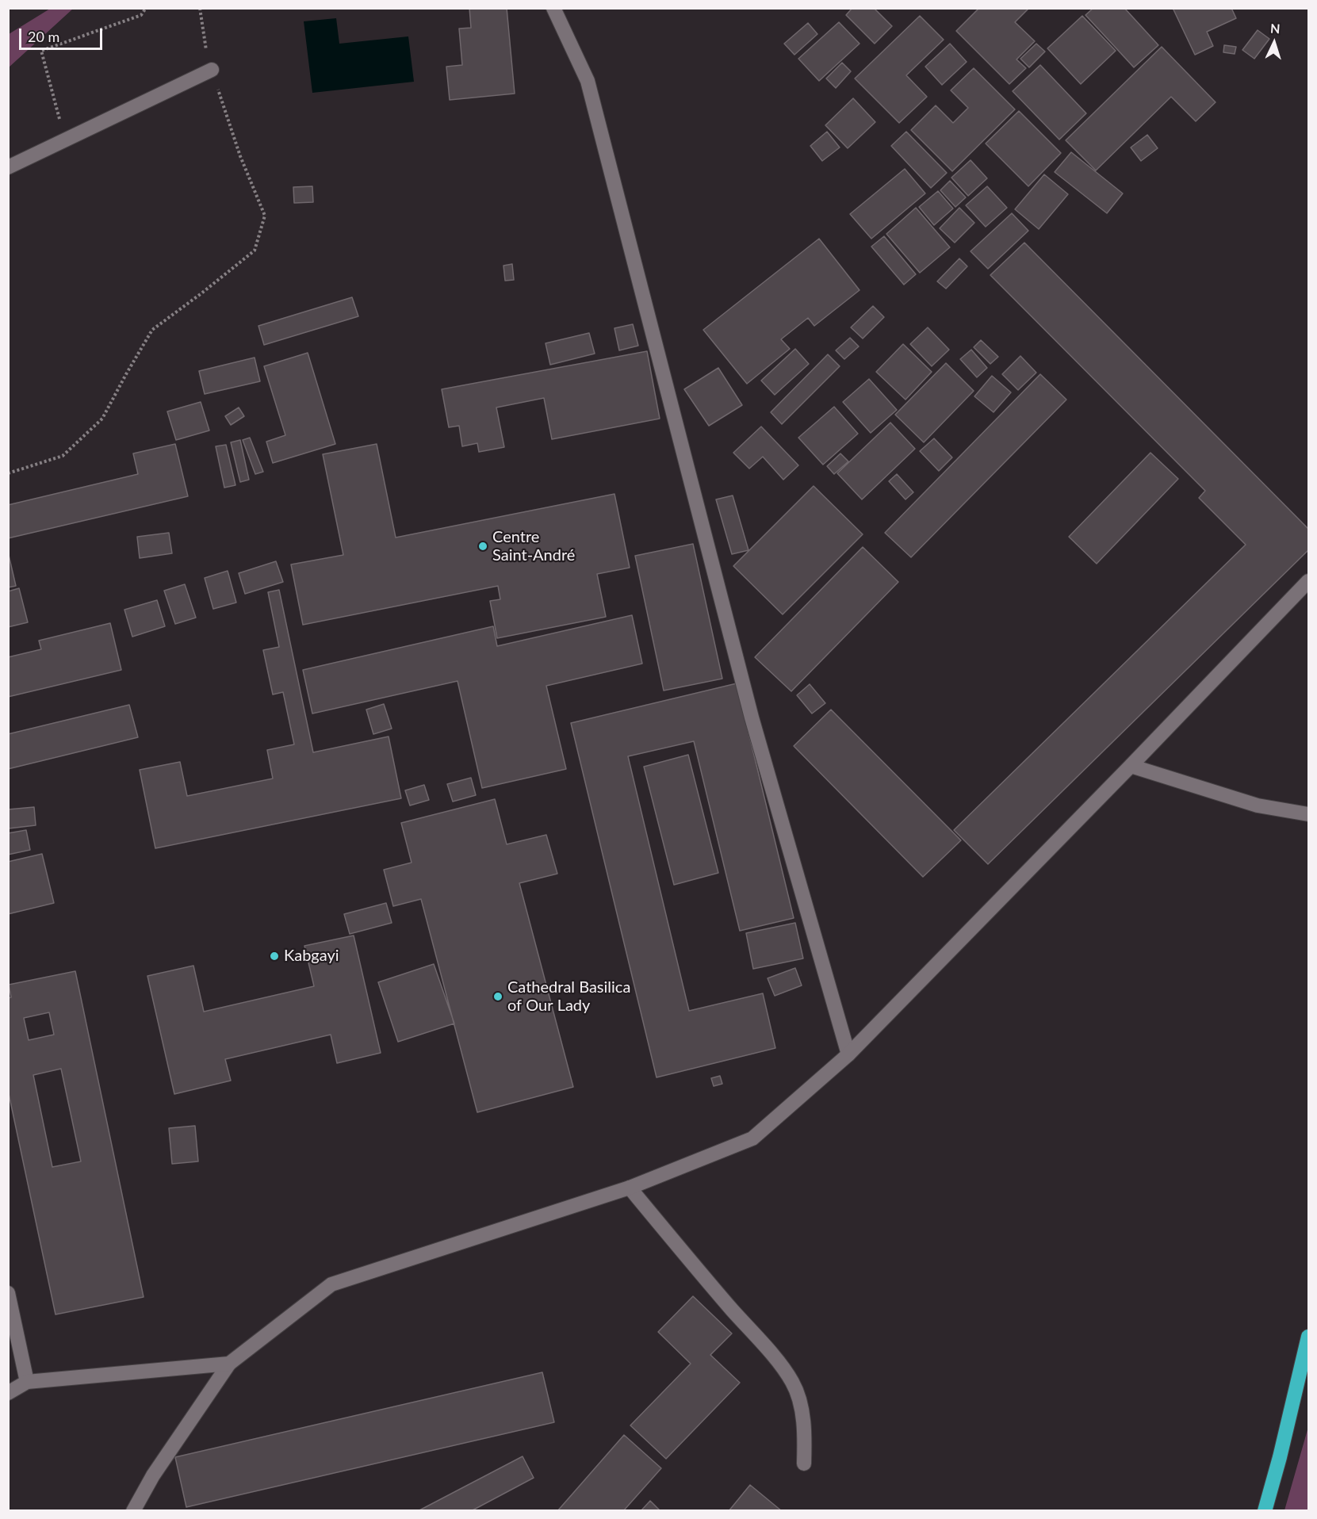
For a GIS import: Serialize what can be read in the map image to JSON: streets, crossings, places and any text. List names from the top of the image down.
{
  "places": ["Centre Saint-André", "Kabgayi", "Cathedral Basilica of Our Lady"],
  "scale_bar": "20 m",
  "north": "top"
}
